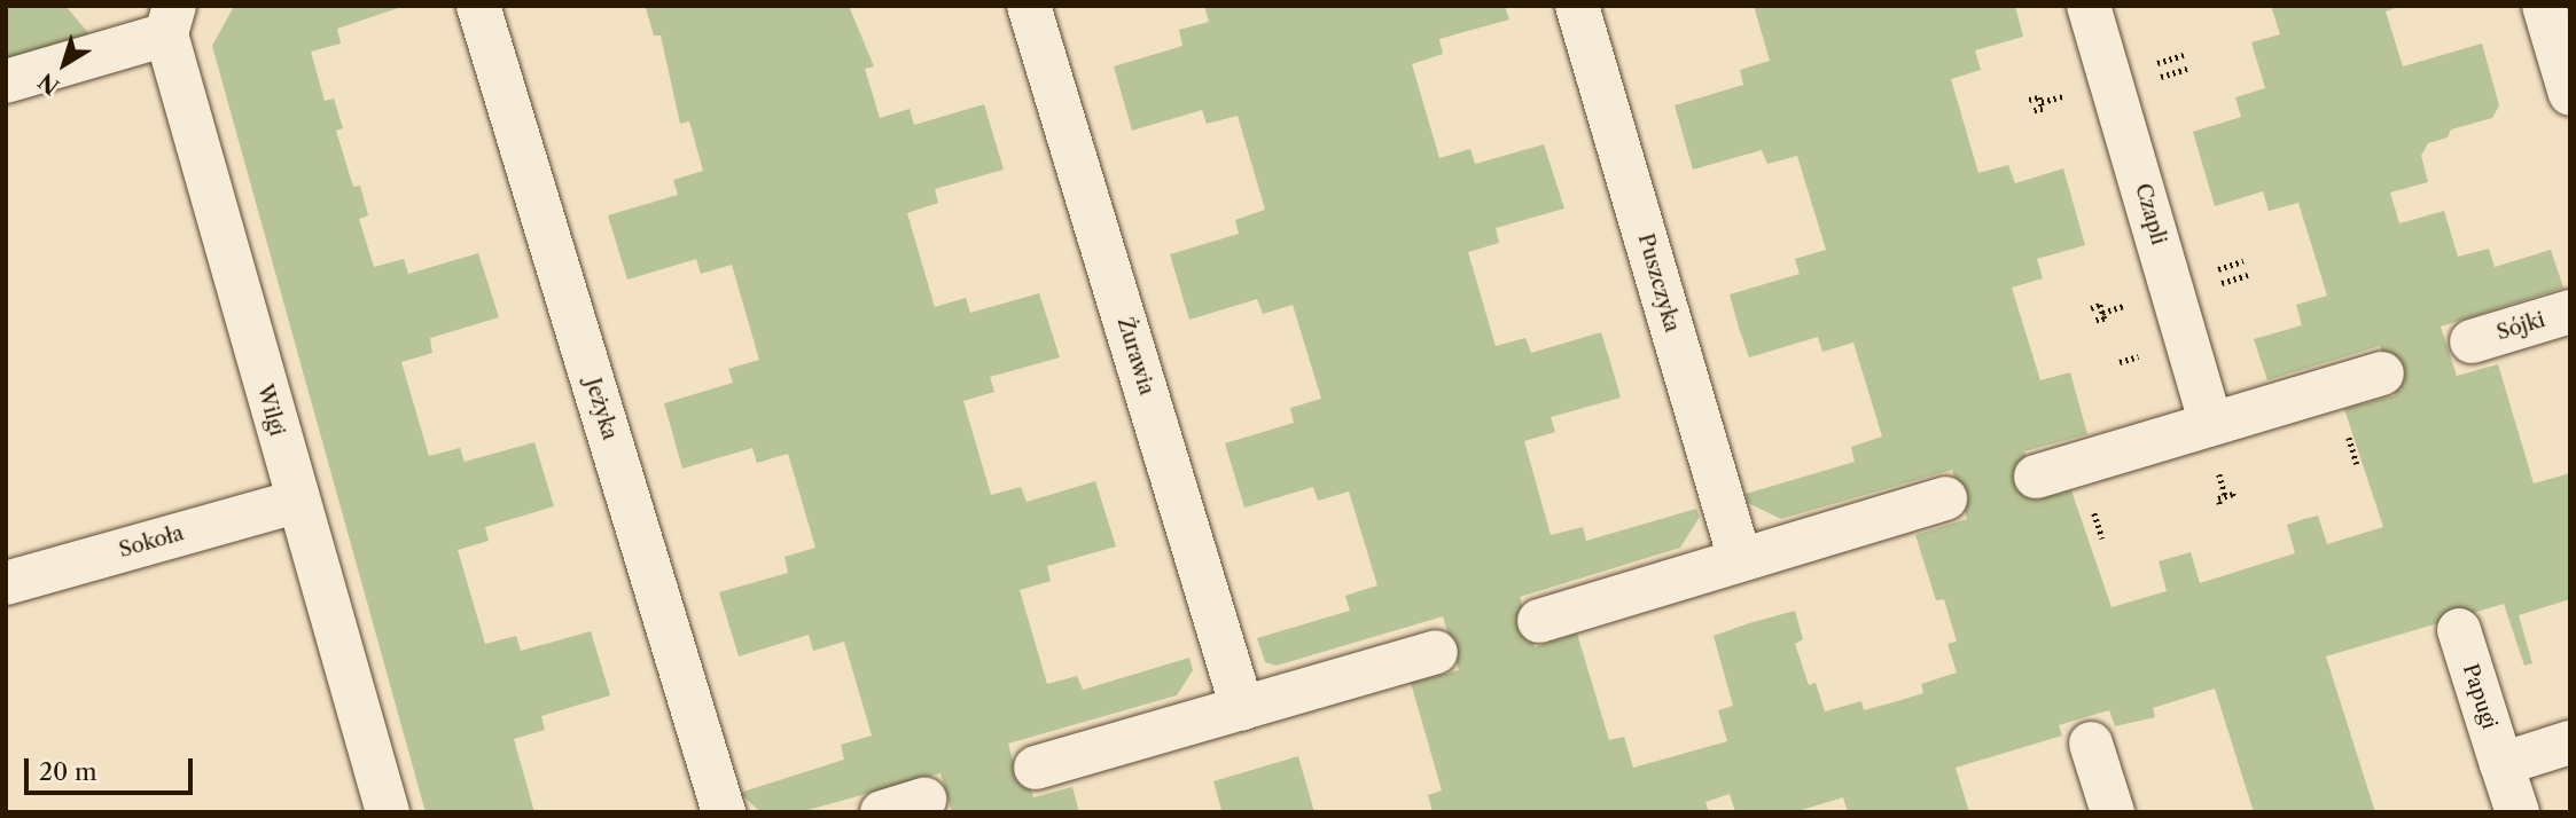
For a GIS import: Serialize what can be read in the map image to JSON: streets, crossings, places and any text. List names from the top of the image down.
{
  "streets": {
    "street": [
      "Czapli",
      "Puszczyka",
      "Sójki",
      "Żurawia",
      "Jeżyka",
      "Wilgi",
      "Sokoła",
      "Papugi"
    ]
  },
  "crossings": [
    ["Wilgi", "Sokoła"]
  ],
  "scale_bar": "20 m",
  "north": "bottom left"
}
